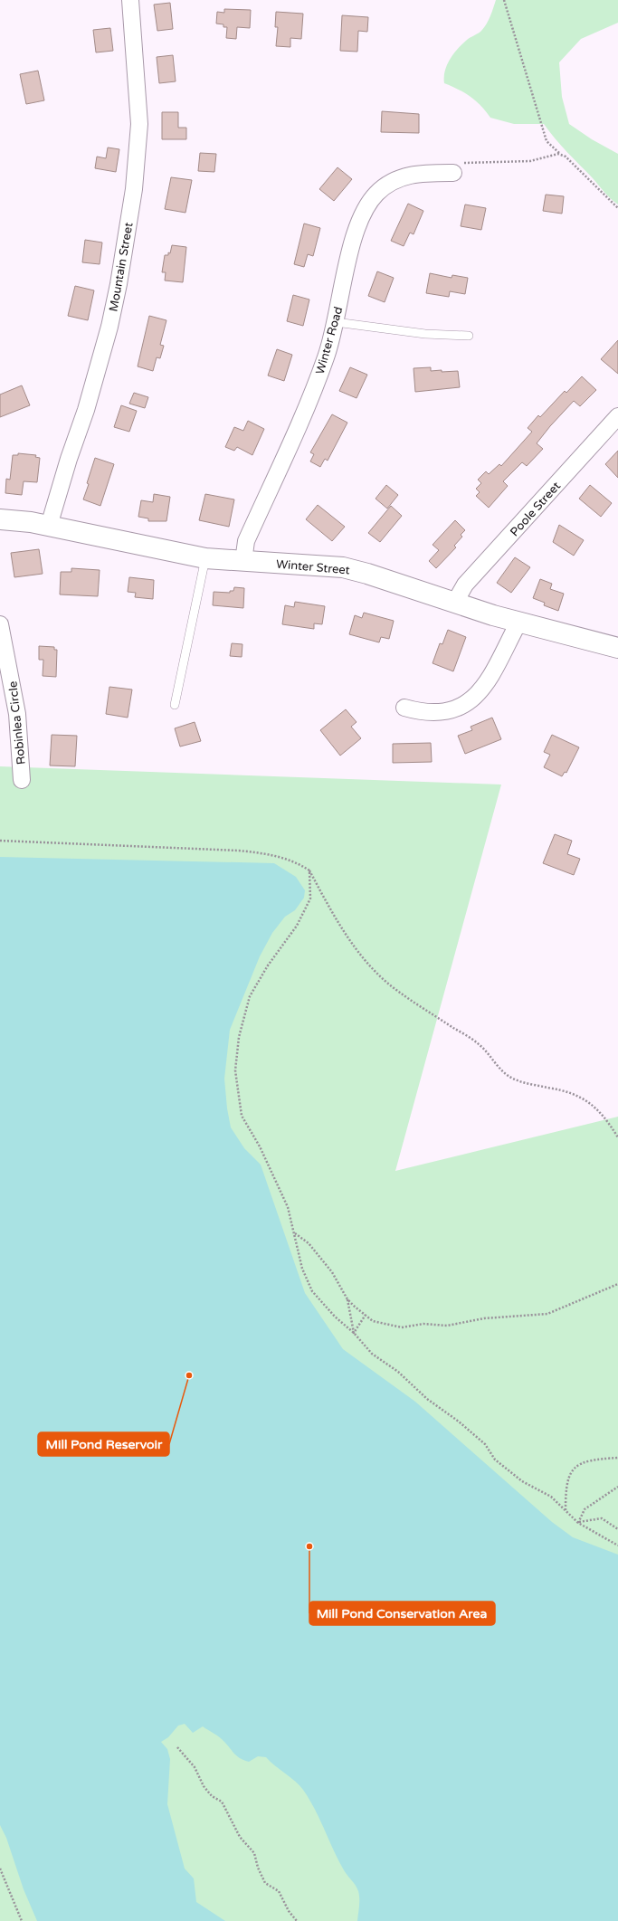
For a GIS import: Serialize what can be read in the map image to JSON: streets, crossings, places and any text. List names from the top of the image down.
{
  "streets": {
    "street": [
      "Mountain Street",
      "Winter Road",
      "Poole Street",
      "Winter Street",
      "Robinlea Circle"
    ]
  },
  "crossings": [
    ["Mountain Street", "Winter Street"],
    ["Winter Road", "Winter Street"],
    ["Poole Street", "Winter Street"]
  ],
  "places": ["Mill Pond Reservoir", "Mill Pond Conservation Area"]
}
